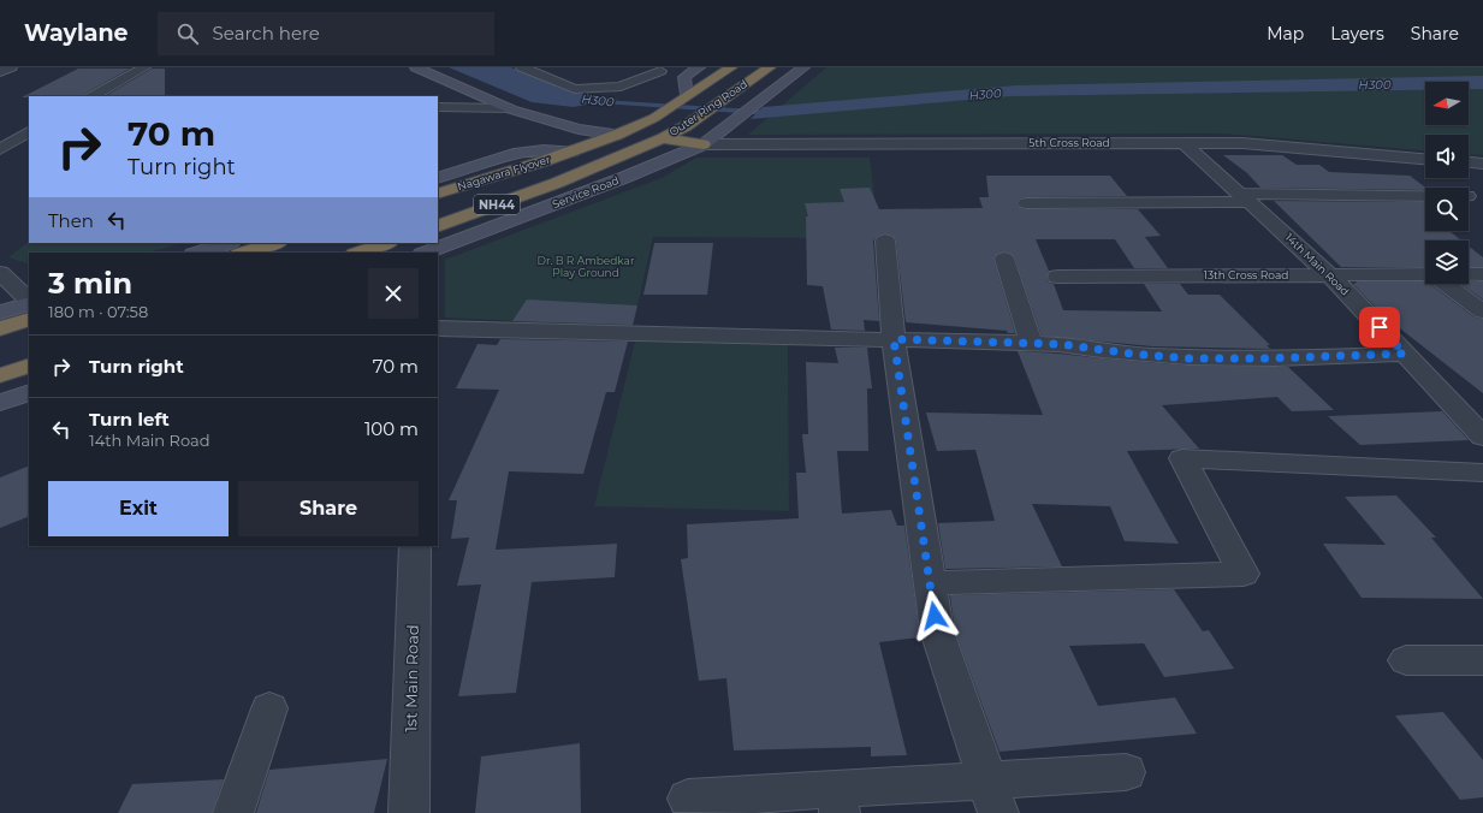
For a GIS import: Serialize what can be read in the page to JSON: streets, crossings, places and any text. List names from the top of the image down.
{
  "streets": {
    "highway": ["Outer Ring Road", "Nagawara Flyover", "NH44"],
    "street": [
      "5th Cross Road",
      "Service Road",
      "14th Main Road",
      "13th Cross Road",
      "1st Main Road"
    ]
  },
  "crossings": [
    ["Outer Ring Road", "Nagawara Flyover"],
    ["5th Cross Road", "Service Road"],
    ["5th Cross Road", "14th Main Road"],
    ["14th Main Road", "13th Cross Road"]
  ],
  "water": ["H300"],
  "parks": ["Dr. B R Ambedkar Play Ground"],
  "north": "left",
  "page": {
    "header": "Waylane",
    "search": "Search here",
    "nav": ["Map", "Layers", "Share"],
    "turn": ["70 m", "Turn right"],
    "then": "Then",
    "heading": ["3 min", "180 m · 07:58"],
    "list": [
      {
        "name": "Turn right",
        "value": "70 m"
      },
      {
        "name": "Turn left",
        "note": "14th Main Road",
        "value": "100 m"
      }
    ],
    "buttons": ["Exit", "Share"]
  }
}
